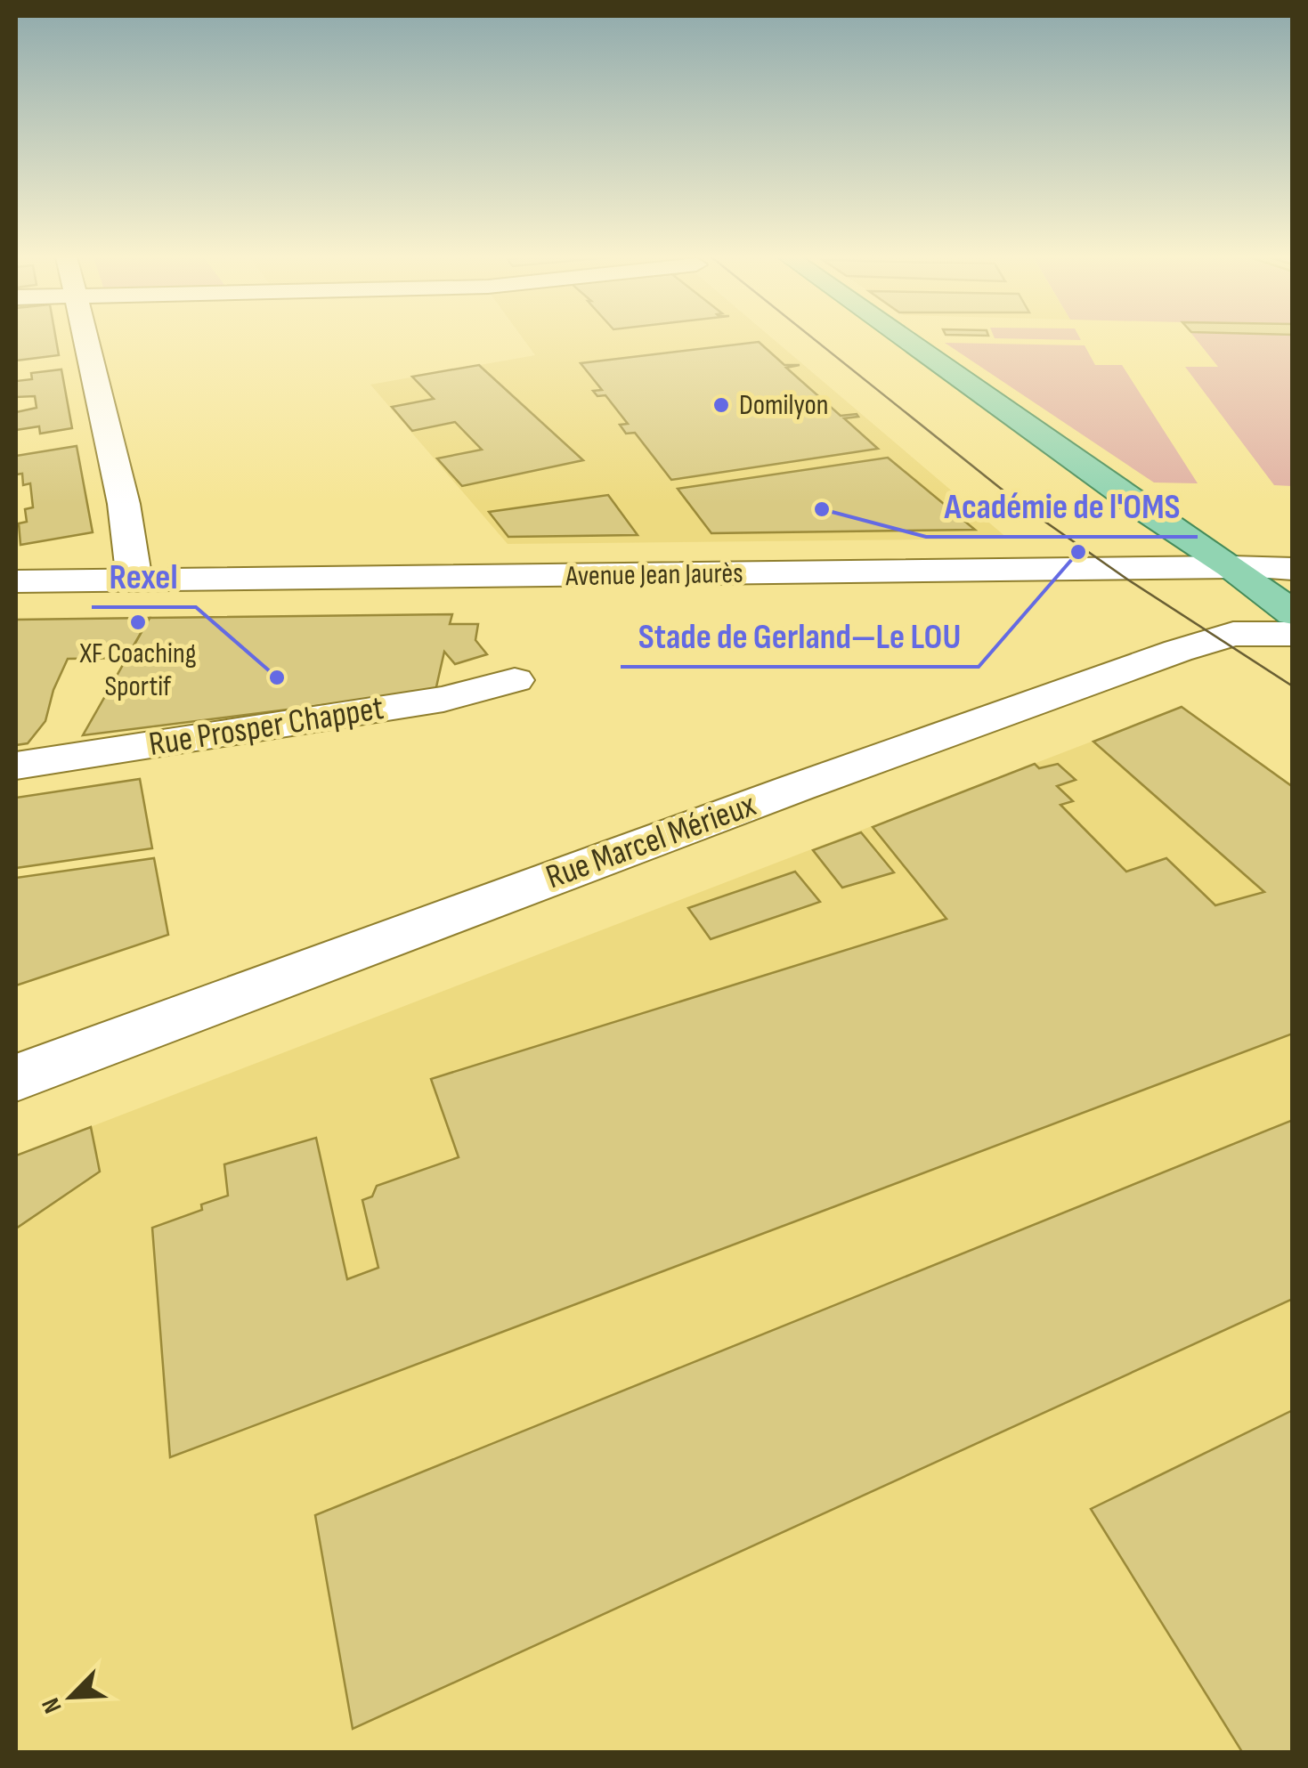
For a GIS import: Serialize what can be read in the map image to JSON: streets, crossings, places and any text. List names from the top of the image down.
{
  "streets": {
    "street": ["Avenue Jean Jaurès", "Rue Prosper Chappet", "Rue Marcel Mérieux"]
  },
  "places": [
    "Domilyon",
    "Académie de l'OMS",
    "Stade de Gerland—Le LOU",
    "XF Coaching Sportif",
    "Rexel"
  ],
  "north": "bottom left"
}
